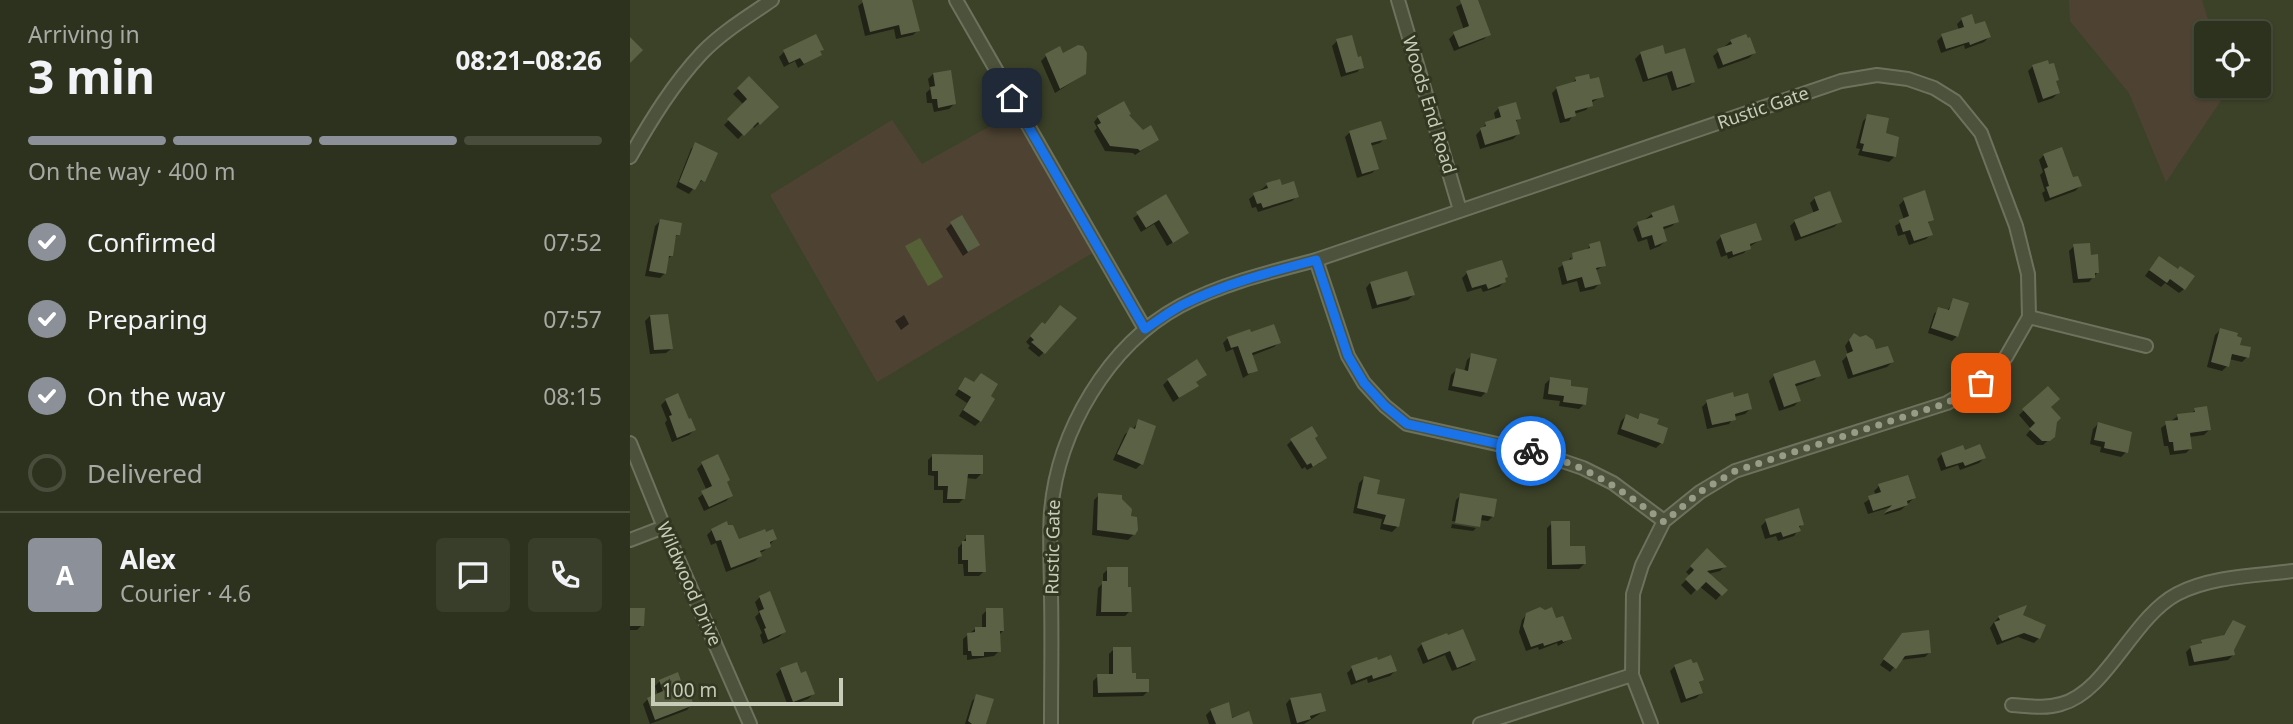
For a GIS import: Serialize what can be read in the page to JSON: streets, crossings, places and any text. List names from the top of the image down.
{
  "streets": {
    "street": ["Woods End Road", "Rustic Gate", "Wildwood Drive"]
  },
  "crossings": [
    ["Woods End Road", "Rustic Gate"]
  ],
  "scale_bar": "100 m",
  "page": {
    "heading": ["3 min", "Arriving in", "08:21–08:26"],
    "panel": ["Alex", "Courier · 4.6"],
    "bar": "On the way · 400 m",
    "list": [
      ["Confirmed", "07:52"],
      ["Preparing", "07:57"],
      ["On the way", "08:15"],
      "Delivered"
    ],
    "round": "A",
    "scale": "100 m"
  }
}
